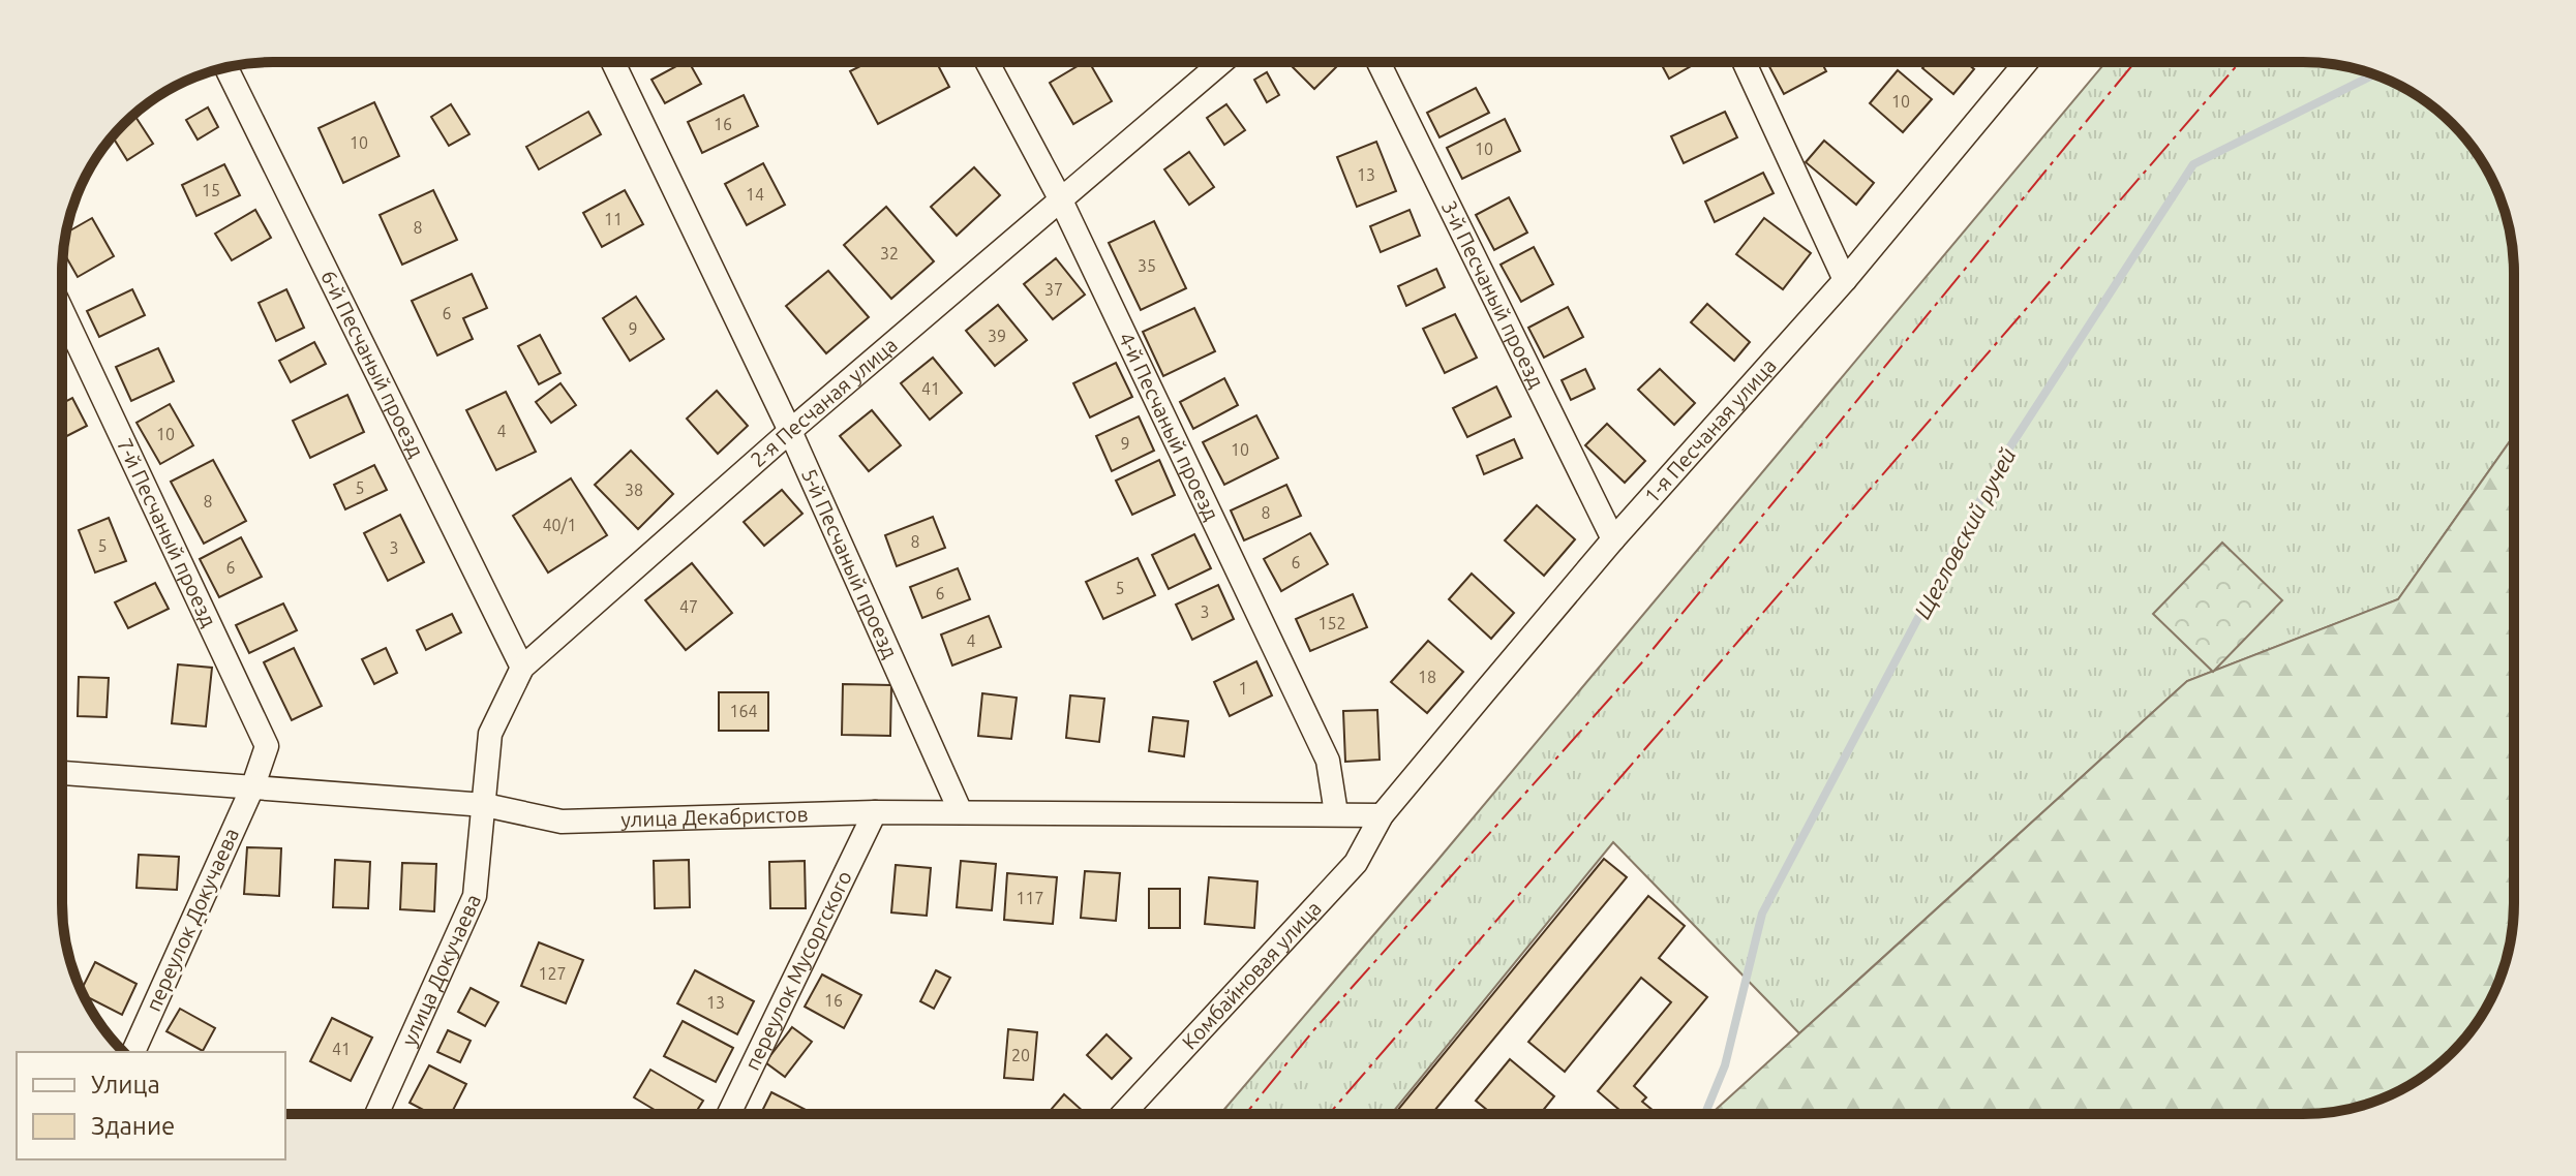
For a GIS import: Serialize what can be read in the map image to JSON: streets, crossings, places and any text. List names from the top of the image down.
{
  "streets": {
    "street": [
      "3-й Песчаный проезд",
      "6-й Песчаный проезд",
      "2-я Песчаная улица",
      "4-й Песчаный проезд",
      "1-я Песчаная улица",
      "7-й Песчаный проезд",
      "5-й Песчаный проезд",
      "улица Декабристов",
      "переулок Докучаева",
      "улица Докучаева",
      "переулок Мусоргского",
      "Комбайновая улица"
    ]
  },
  "crossings": [
    ["3-й Песчаный проезд", "1-я Песчаная улица"],
    ["6-й Песчаный проезд", "2-я Песчаная улица"],
    ["2-я Песчаная улица", "4-й Песчаный проезд"],
    ["2-я Песчаная улица", "5-й Песчаный проезд"],
    ["2-я Песчаная улица", "улица Декабристов"],
    ["2-я Песчаная улица", "улица Докучаева"],
    ["4-й Песчаный проезд", "улица Декабристов"],
    ["1-я Песчаная улица", "улица Декабристов"],
    ["1-я Песчаная улица", "Комбайновая улица"],
    ["7-й Песчаный проезд", "улица Декабристов"],
    ["7-й Песчаный проезд", "переулок Докучаева"],
    ["5-й Песчаный проезд", "улица Декабристов"],
    ["улица Декабристов", "переулок Докучаева"],
    ["улица Декабристов", "улица Докучаева"],
    ["улица Декабристов", "переулок Мусоргского"],
    ["улица Декабристов", "Комбайновая улица"]
  ],
  "water": ["Щегловский ручей"],
  "house_numbers": [
    "10",
    "16",
    "10",
    "10",
    "13",
    "15",
    "14",
    "11",
    "8",
    "32",
    "35",
    "37",
    "6",
    "9",
    "39",
    "41",
    "4",
    "10",
    "9",
    "10",
    "5",
    "38",
    "8",
    "8",
    "40/1",
    "8",
    "5",
    "3",
    "6",
    "6",
    "5",
    "6",
    "47",
    "3",
    "152",
    "4",
    "18",
    "1",
    "164",
    "117",
    "127",
    "16",
    "13",
    "41",
    "20"
  ],
  "legend": ["Улица", "Здание"]
}
